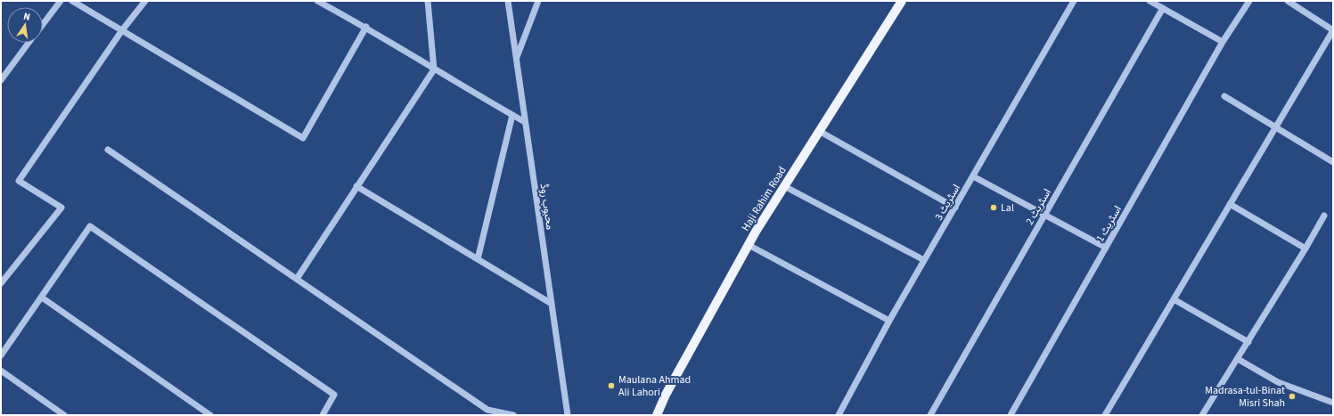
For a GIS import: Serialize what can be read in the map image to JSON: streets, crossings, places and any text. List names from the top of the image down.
{
  "streets": {
    "main road": ["Haji Rahim Road"],
    "street": [
      "اسٹریٹ 3",
      "محبوب روڈ",
      "اسٹریٹ 2",
      "اسٹریٹ 1"
    ]
  },
  "places": ["Lal", "Maulana Ahmad Ali Lahori", "Madrasa-tul-Binat Misri Shah"],
  "north": "top"
}
